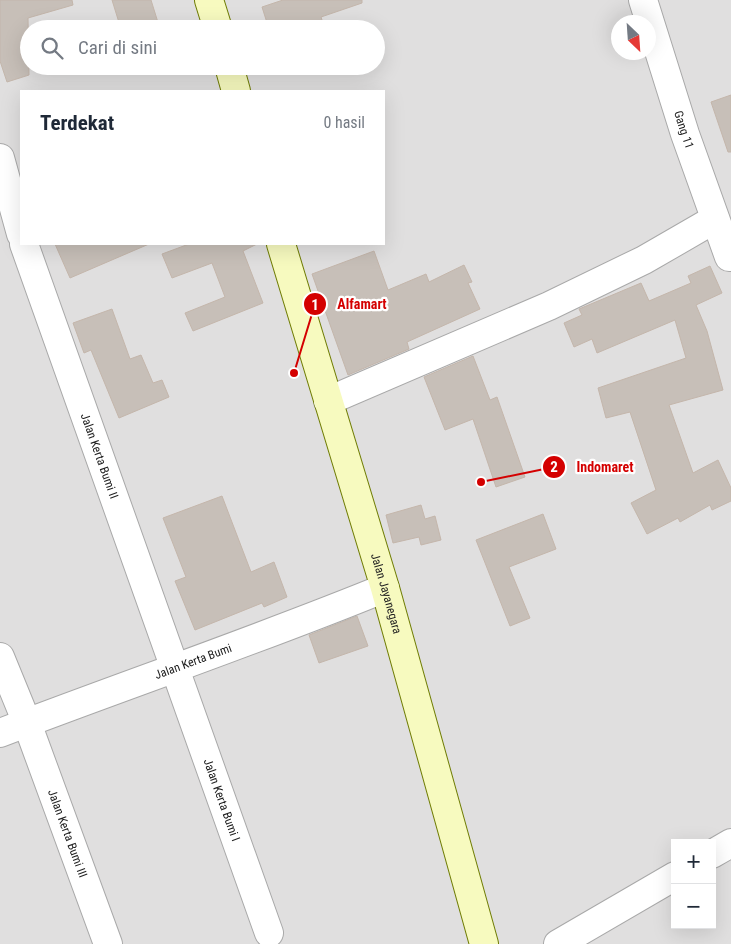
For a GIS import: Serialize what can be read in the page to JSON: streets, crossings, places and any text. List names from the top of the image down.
{
  "streets": {
    "street": [
      "Gang 11",
      "Jalan Kerta Bumi II",
      "Jalan Jayanegara",
      "Jalan Kerta Bumi",
      "Jalan Kerta Bumi I",
      "Jalan Kerta Bumi III"
    ]
  },
  "crossings": [
    ["Jalan Kerta Bumi II", "Jalan Kerta Bumi"],
    ["Jalan Kerta Bumi II", "Jalan Kerta Bumi I"],
    ["Jalan Jayanegara", "Jalan Kerta Bumi"],
    ["Jalan Kerta Bumi", "Jalan Kerta Bumi I"],
    ["Jalan Kerta Bumi", "Jalan Kerta Bumi III"]
  ],
  "places": ["Alfamart", "Indomaret"],
  "north": "bottom right",
  "page": {
    "search": "Cari di sini",
    "heading": ["Terdekat", "0 hasil"],
    "map_buttons": ["+", "−"]
  }
}
